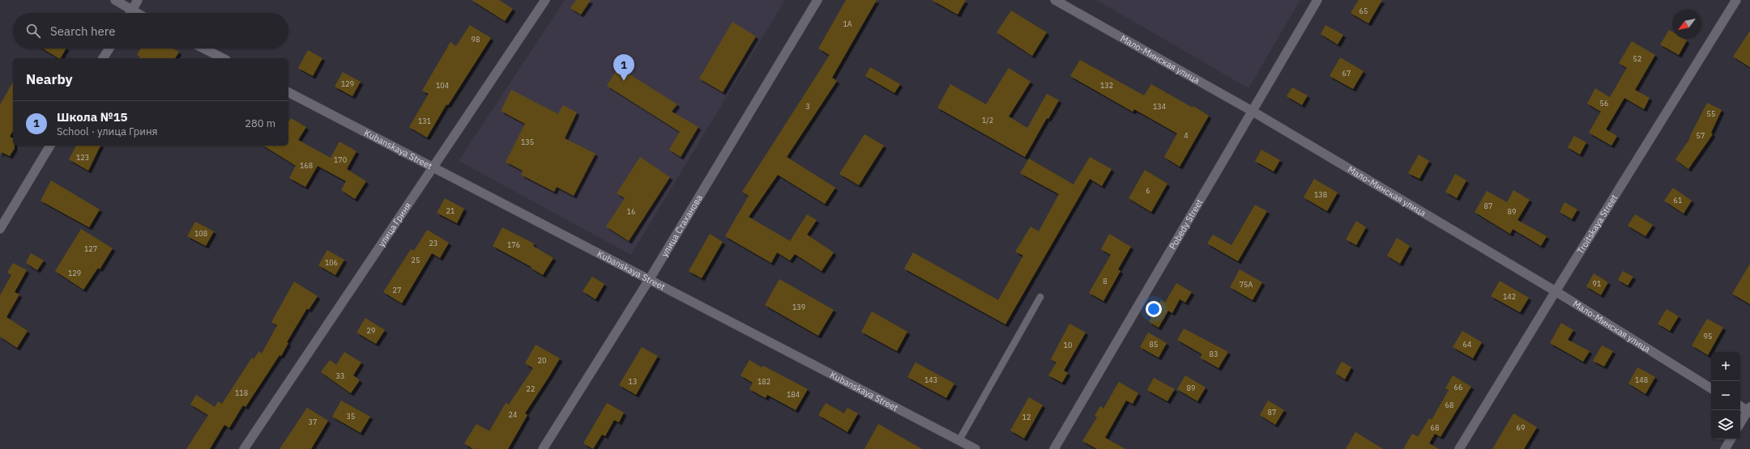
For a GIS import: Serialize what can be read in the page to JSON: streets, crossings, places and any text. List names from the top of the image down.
{
  "streets": {
    "street": [
      "Мало-Минская улица",
      "Kubanskaya Street",
      "улица Гриня",
      "Pobedy Street",
      "Troitskaya Street",
      "улица Стаханова"
    ]
  },
  "crossings": [
    ["Мало-Минская улица", "Pobedy Street"],
    ["Мало-Минская улица", "Troitskaya Street"],
    ["Kubanskaya Street", "улица Гриня"],
    ["Kubanskaya Street", "улица Стаханова"]
  ],
  "house_numbers": [
    "65",
    "1А",
    "98",
    "52",
    "67",
    "129",
    "104",
    "132",
    "56",
    "3",
    "134",
    "55",
    "1/2",
    "131",
    "4",
    "57",
    "135",
    "123",
    "170",
    "168",
    "6",
    "138",
    "61",
    "87",
    "21",
    "16",
    "89",
    "108",
    "23",
    "176",
    "127",
    "25",
    "106",
    "129",
    "8",
    "91",
    "75А",
    "27",
    "142",
    "139",
    "29",
    "95",
    "85",
    "64",
    "10",
    "83",
    "20",
    "33",
    "143",
    "148",
    "13",
    "182",
    "66",
    "89",
    "22",
    "118",
    "184",
    "68",
    "87",
    "24",
    "35",
    "12",
    "37",
    "68",
    "69"
  ],
  "north": "bottom left",
  "page": {
    "search": "Search here",
    "pins": "1",
    "heading": "Nearby",
    "list": [
      {
        "mark": "1",
        "name": "Школа №15",
        "note": "School · улица Гриня",
        "value": "280 m"
      }
    ],
    "map_buttons": ["+", "−"]
  }
}
